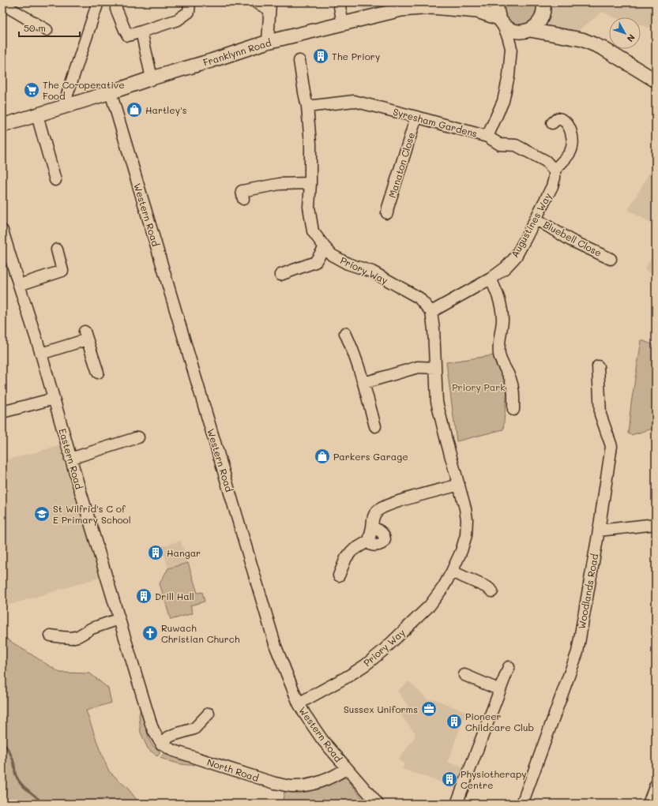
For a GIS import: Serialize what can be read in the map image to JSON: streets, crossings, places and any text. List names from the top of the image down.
{
  "streets": {
    "main road": ["Franklynn Road"],
    "street": [
      "Syresham Gardens",
      "Manaton Close",
      "Western Road",
      "Augustines Way",
      "Bluebell Close",
      "Priory Way",
      "Eastern Road",
      "Woodlands Road",
      "North Road"
    ]
  },
  "crossings": [
    ["Franklynn Road", "Western Road"],
    ["Syresham Gardens", "Manaton Close"],
    ["Syresham Gardens", "Augustines Way"],
    ["Syresham Gardens", "Priory Way"],
    ["Western Road", "Priory Way"],
    ["Western Road", "North Road"],
    ["Augustines Way", "Bluebell Close"],
    ["Augustines Way", "Priory Way"],
    ["Eastern Road", "North Road"]
  ],
  "parks": ["Priory Park"],
  "places": {
    "building": [
      "The Priory",
      "Hangar",
      "Drill Hall",
      "Pioneer Childcare Club",
      "Physiotherapy Centre"
    ],
    "supermarket": ["The Co-operative Food"],
    "shop": ["Hartley's", "Parkers Garage"],
    "school or university": ["St Wilfrid's C of E Primary School"],
    "church": ["Ruwach Christian Church"],
    "office": ["Sussex Uniforms"]
  },
  "scale_bar": "50 m",
  "north": "bottom right"
}
